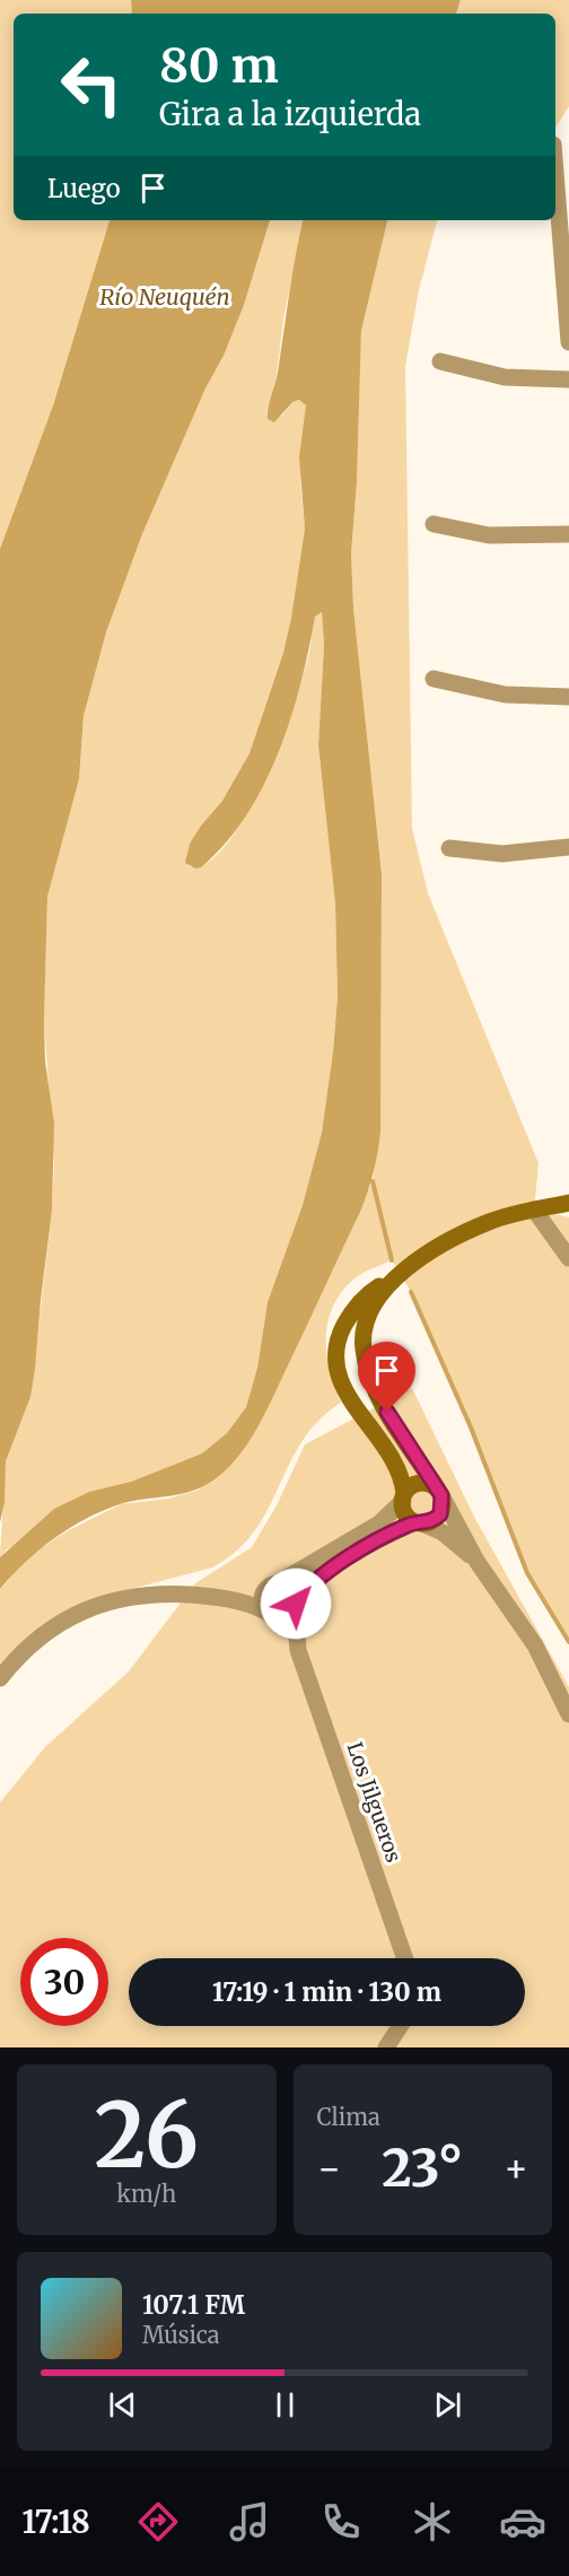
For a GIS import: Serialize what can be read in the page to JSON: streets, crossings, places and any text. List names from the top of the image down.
{
  "streets": {
    "street": ["Los Jilgueros"]
  },
  "water": ["Río Neuquén"],
  "page": {
    "turn": ["80 m", "Gira a la izquierda"],
    "then": "Luego",
    "limit": "30",
    "trip": "17:19 · 1 min · 130 m",
    "tile": [
      ["26", "km/h"],
      "Clima"
    ],
    "heat": ["−", "23°", "+"],
    "song": ["107.1 FM", "Música"],
    "tabs": "17:18"
  }
}
